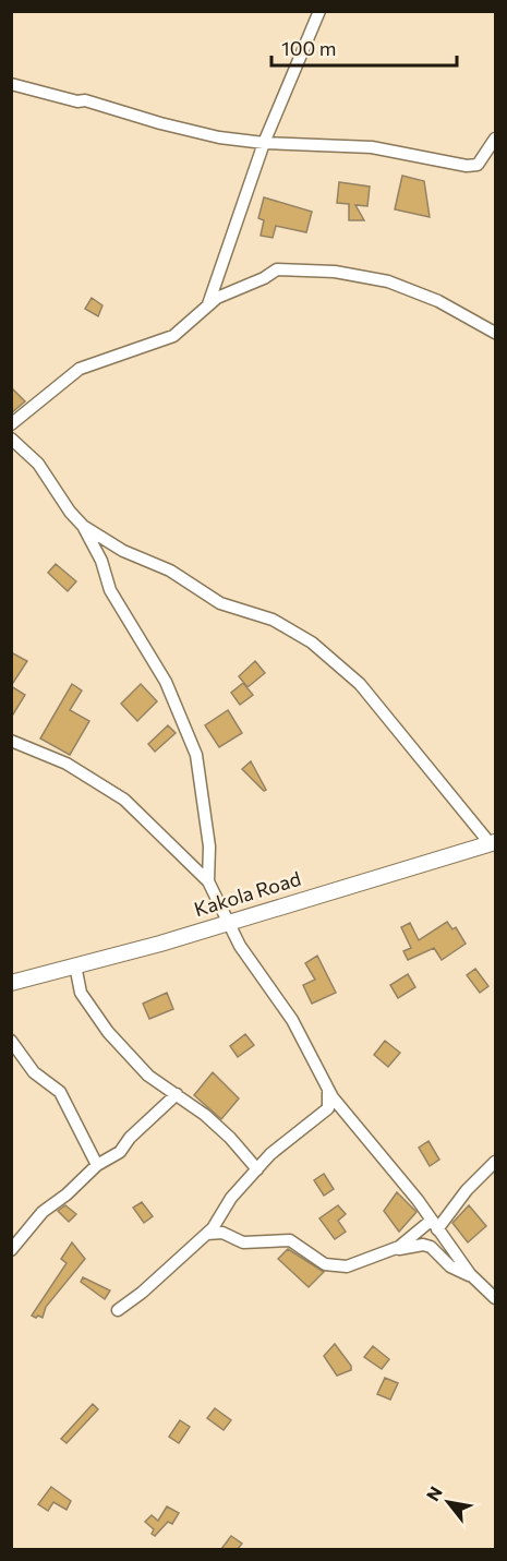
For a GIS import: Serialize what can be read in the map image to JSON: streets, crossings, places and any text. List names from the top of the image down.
{
  "streets": {
    "main road": ["Kakola Road"]
  },
  "scale_bar": "100 m",
  "north": "top left"
}
